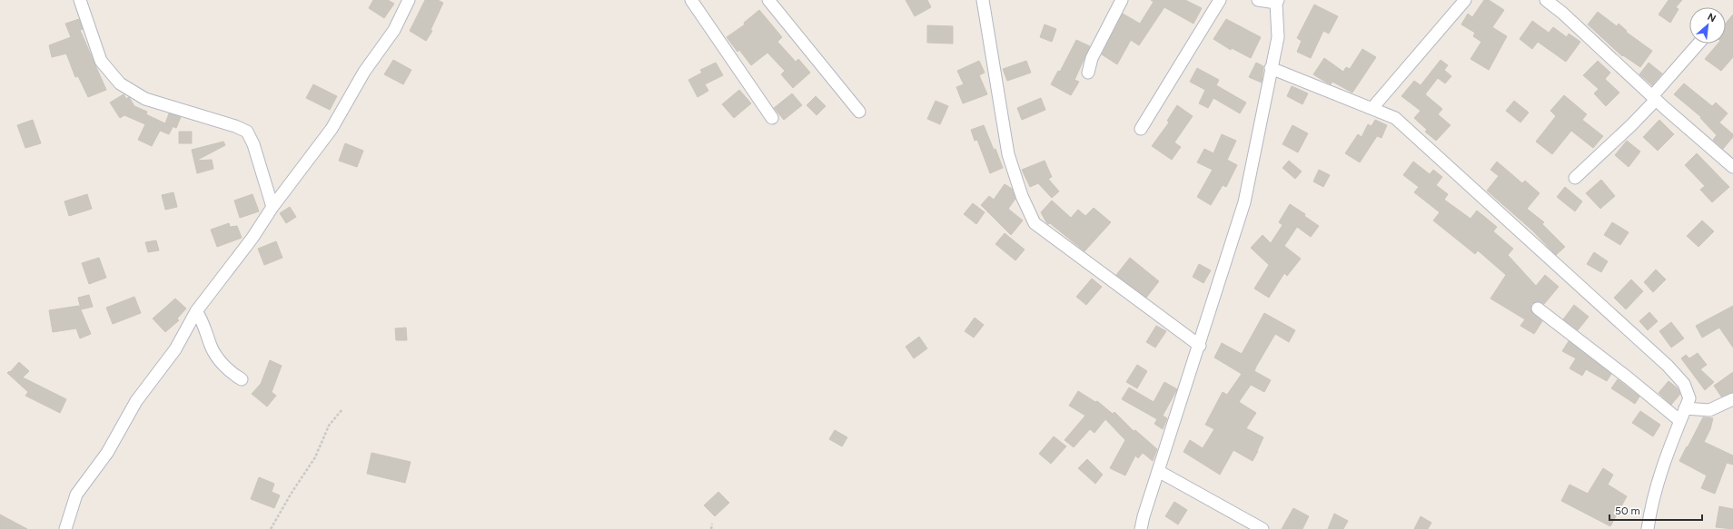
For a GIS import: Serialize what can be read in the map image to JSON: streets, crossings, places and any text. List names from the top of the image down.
{
  "scale_bar": "50 m",
  "north": "top right"
}
